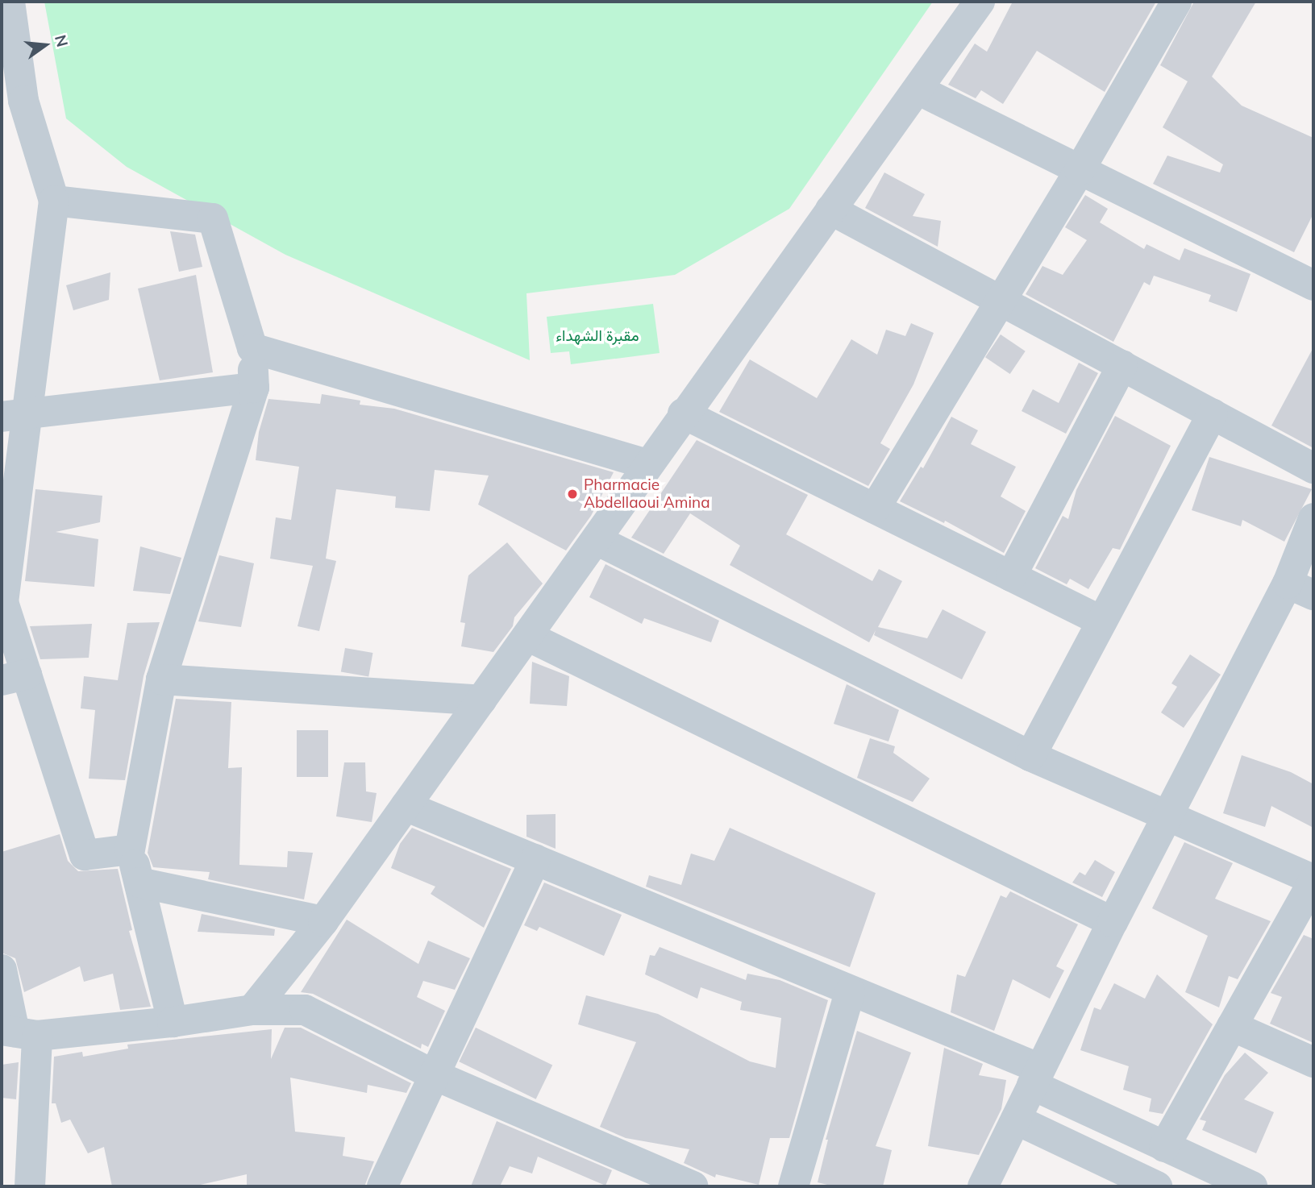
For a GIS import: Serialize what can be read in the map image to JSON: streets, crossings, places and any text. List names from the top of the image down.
{
  "parks": ["مقبرة الشهداء"],
  "places": ["Pharmacie Abdellaoui Amina"],
  "north": "right"
}
